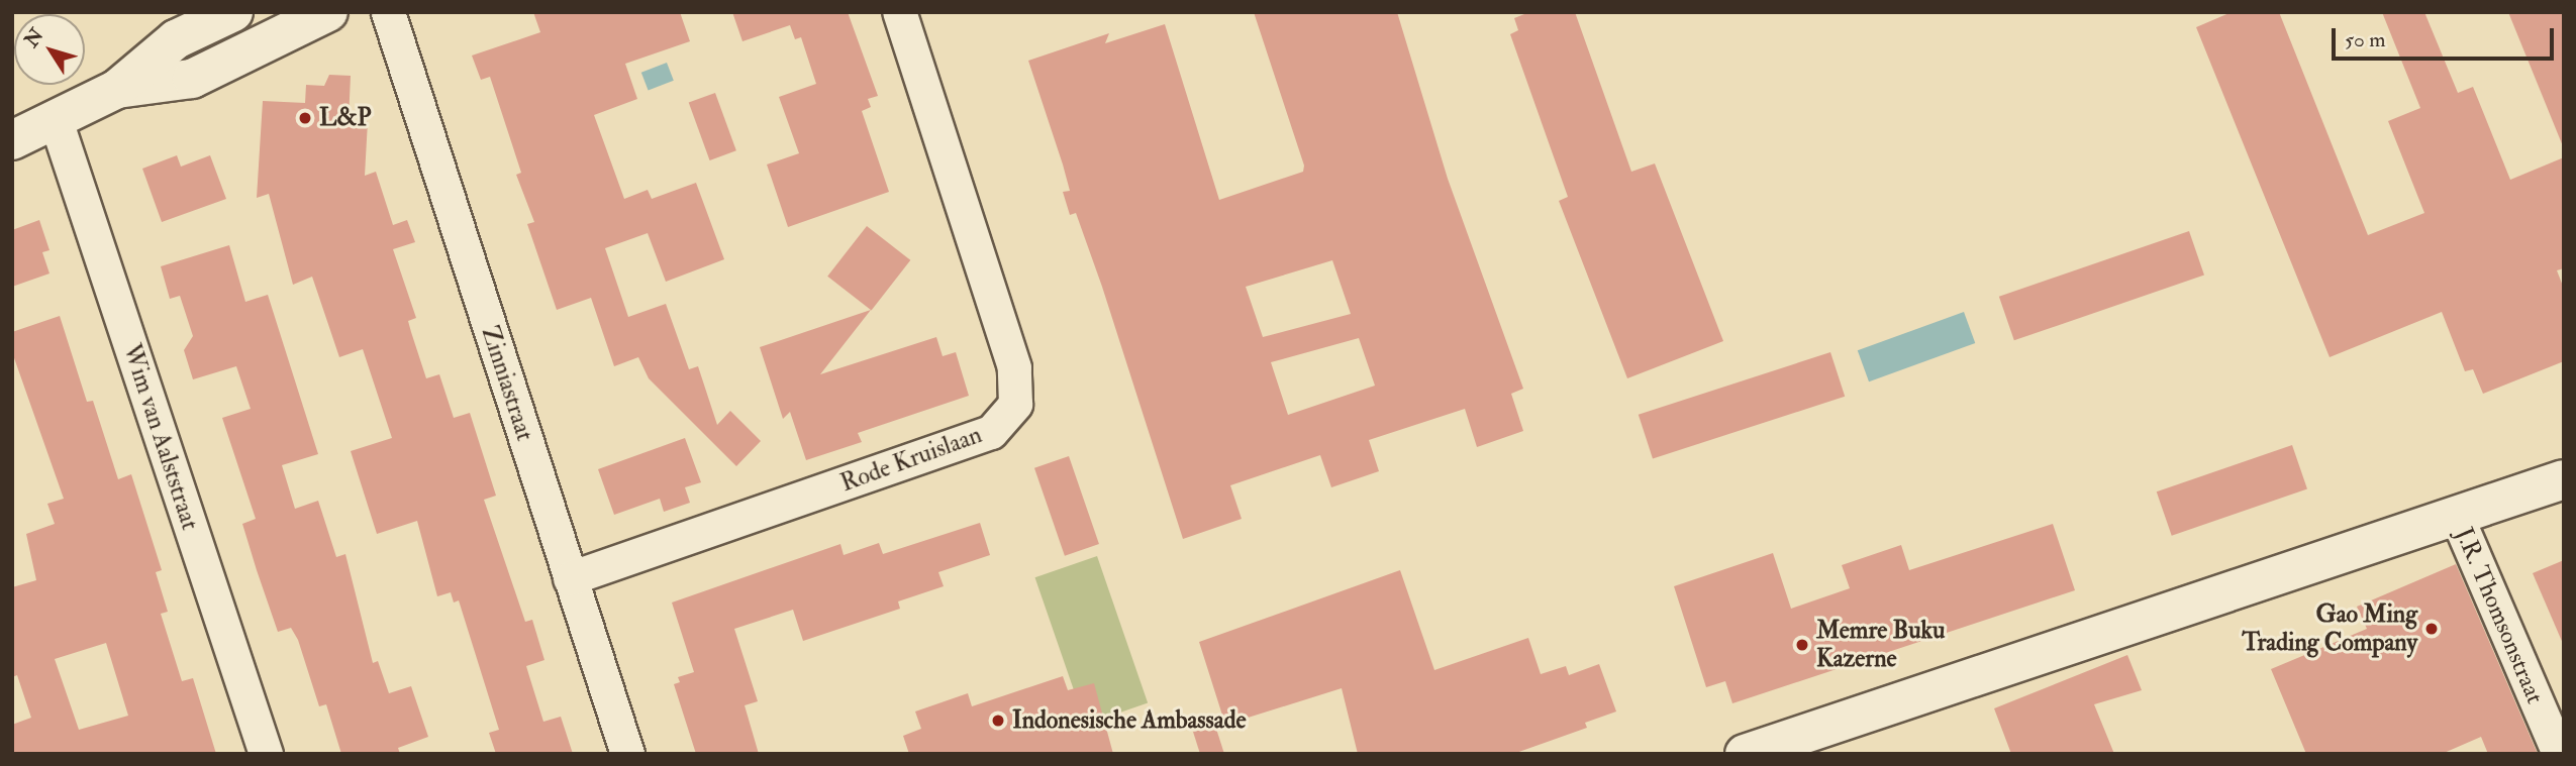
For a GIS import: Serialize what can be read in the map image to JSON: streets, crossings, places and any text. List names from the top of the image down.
{
  "streets": {
    "street": [
      "Zinniastraat",
      "Wim van Aalststraat",
      "Rode Kruislaan",
      "J.R. Thomsonstraat"
    ]
  },
  "crossings": [
    ["Zinniastraat", "Rode Kruislaan"]
  ],
  "places": [
    "L&P",
    "Gao Ming Trading Company",
    "Memre Buku Kazerne",
    "Indonesische Ambassade"
  ],
  "scale_bar": "50 m",
  "north": "top left"
}
